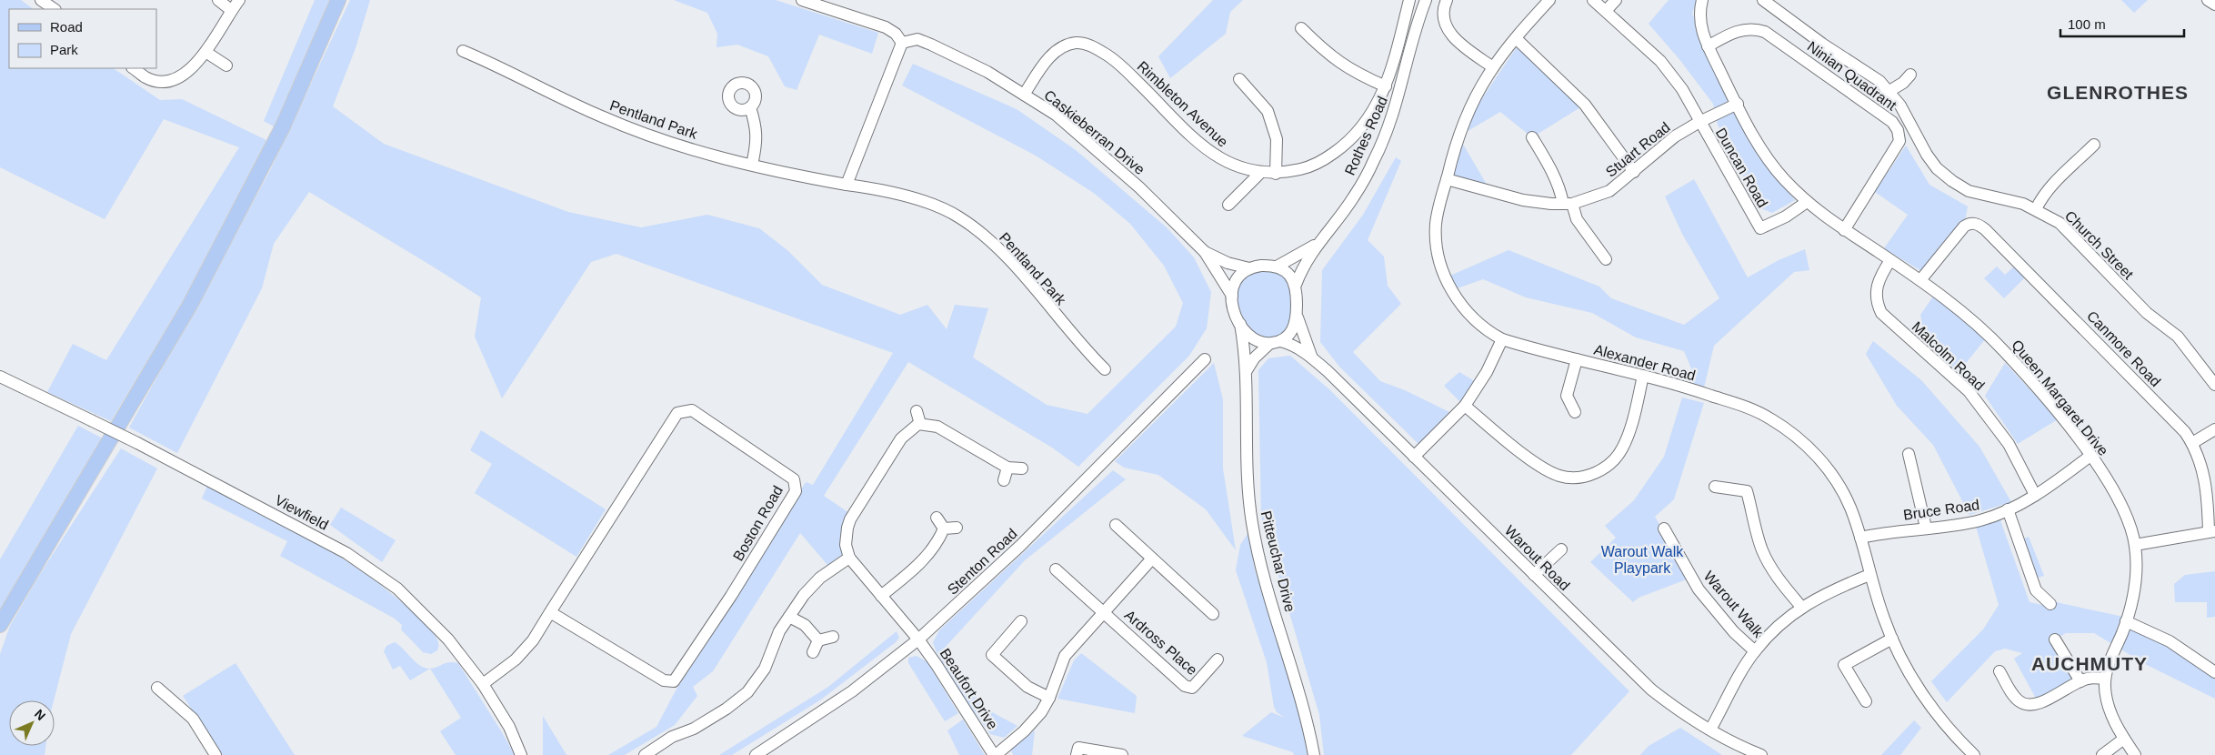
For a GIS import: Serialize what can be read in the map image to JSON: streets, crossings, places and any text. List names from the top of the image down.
{
  "streets": {
    "street": [
      "Ninian Quadrant",
      "Rimbleton Avenue",
      "Pentland Park",
      "Caskieberran Drive",
      "Rothes Road",
      "Stuart Road",
      "Duncan Road",
      "Church Street",
      "Canmore Road",
      "Malcolm Road",
      "Alexander Road",
      "Queen Margaret Drive",
      "Bruce Road",
      "Viewfield",
      "Boston Road",
      "Warout Road",
      "Stenton Road",
      "Pitteuchar Drive",
      "Warout Walk",
      "Ardross Place",
      "Beaufort Drive"
    ]
  },
  "crossings": [
    ["Ninian Quadrant", "Queen Margaret Drive"],
    ["Rimbleton Avenue", "Caskieberran Drive"],
    ["Caskieberran Drive", "Pitteuchar Drive"],
    ["Stuart Road", "Duncan Road"],
    ["Stuart Road", "Alexander Road"],
    ["Stuart Road", "Queen Margaret Drive"],
    ["Duncan Road", "Queen Margaret Drive"],
    ["Canmore Road", "Queen Margaret Drive"],
    ["Malcolm Road", "Queen Margaret Drive"],
    ["Malcolm Road", "Bruce Road"],
    ["Alexander Road", "Bruce Road"],
    ["Queen Margaret Drive", "Bruce Road"],
    ["Viewfield", "Boston Road"],
    ["Stenton Road", "Beaufort Drive"],
    ["Ardross Place", "Beaufort Drive"]
  ],
  "districts": ["GLENROTHES", "AUCHMUTY"],
  "parks": ["Warout Walk Playpark"],
  "legend": ["Road", "Park"],
  "scale_bar": "100 m",
  "north": "top right"
}
